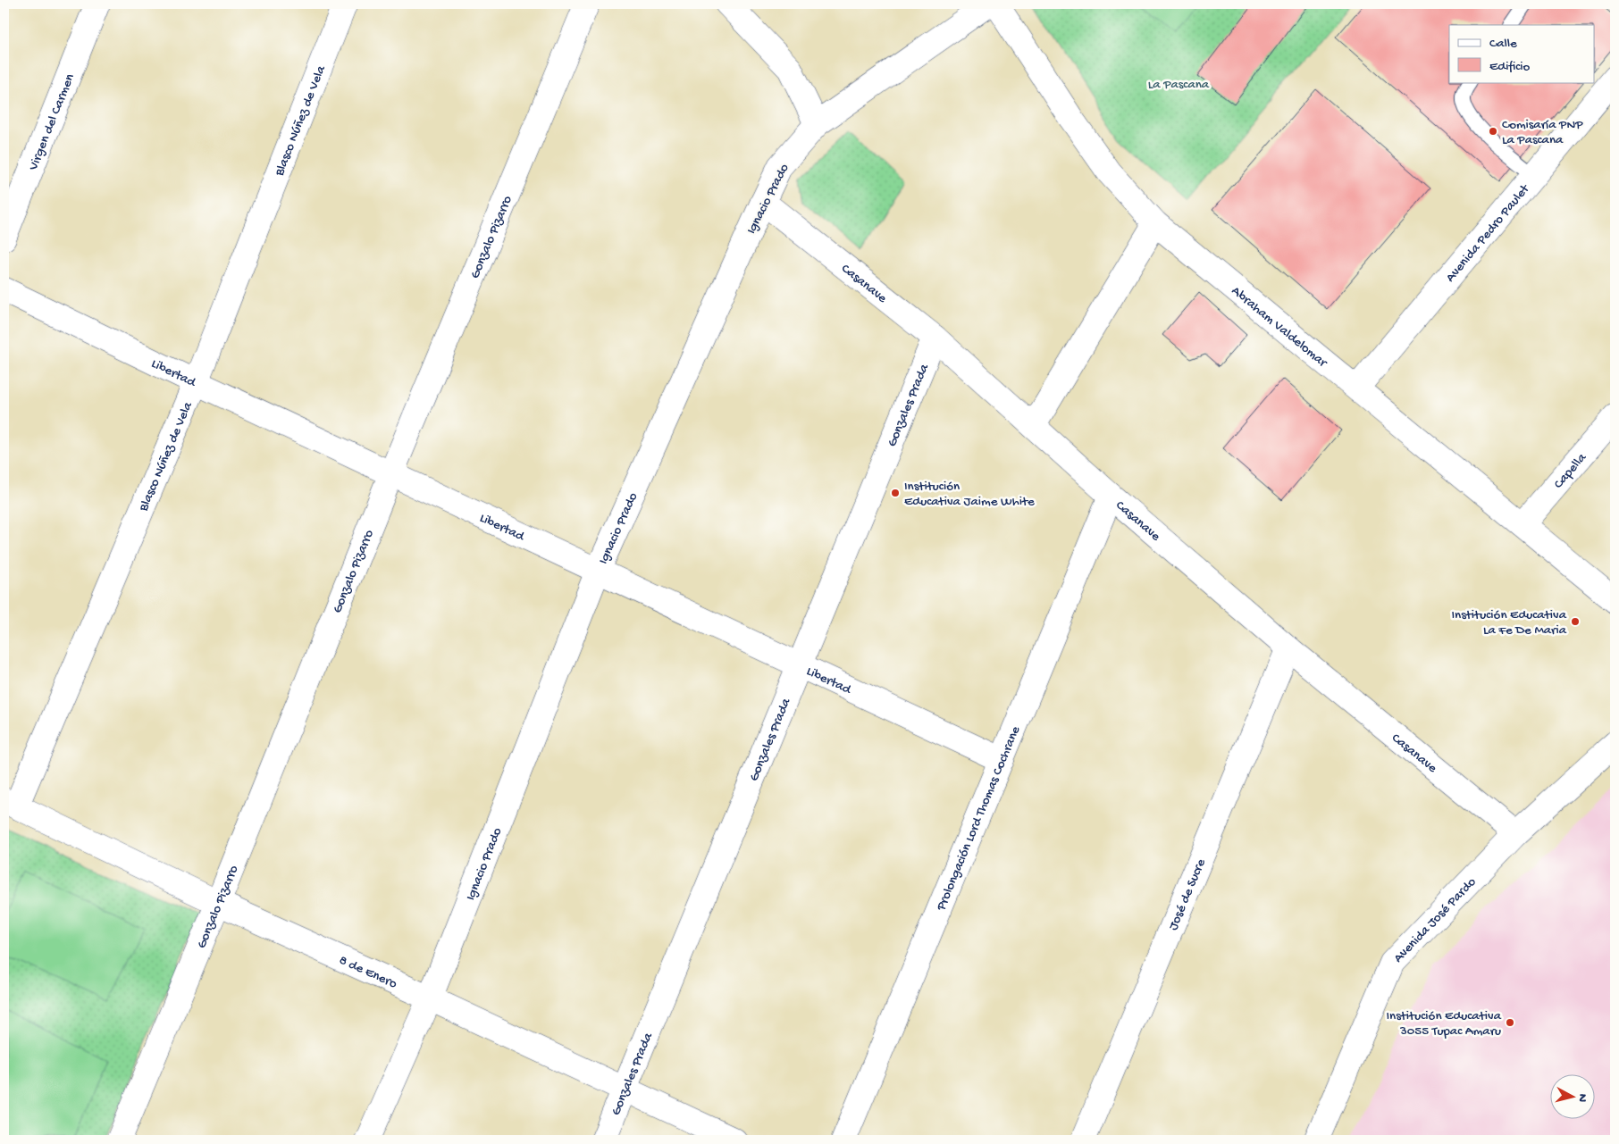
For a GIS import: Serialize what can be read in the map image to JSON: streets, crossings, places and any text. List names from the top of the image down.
{
  "streets": {
    "street": [
      "Virgen del Carmen",
      "Blasco Núñez de Vela",
      "Ignacio Prado",
      "Avenida Pedro Paulet",
      "Gonzalo Pizarro",
      "Casanave",
      "Abraham Valdelomar",
      "Libertad",
      "Gonzales Prada",
      "Capella",
      "Prolongación Lord Thomas Cochrane",
      "José de Sucre",
      "Avenida José Pardo",
      "8 de Enero"
    ]
  },
  "crossings": [
    ["Blasco Núñez de Vela", "Libertad"],
    ["Blasco Núñez de Vela", "8 de Enero"],
    ["Ignacio Prado", "Casanave"],
    ["Ignacio Prado", "Libertad"],
    ["Ignacio Prado", "8 de Enero"],
    ["Avenida Pedro Paulet", "Abraham Valdelomar"],
    ["Gonzalo Pizarro", "Libertad"],
    ["Gonzalo Pizarro", "8 de Enero"],
    ["Casanave", "Gonzales Prada"],
    ["Casanave", "Prolongación Lord Thomas Cochrane"],
    ["Casanave", "José de Sucre"],
    ["Casanave", "Avenida José Pardo"],
    ["Abraham Valdelomar", "Capella"],
    ["Libertad", "Gonzales Prada"],
    ["Libertad", "Prolongación Lord Thomas Cochrane"],
    ["Gonzales Prada", "8 de Enero"]
  ],
  "parks": ["La Pascana"],
  "places": [
    "Comisaría PNP La Pascana",
    "Institución Educativa Jaime White",
    "Institución Educativa La Fe De Maria",
    "Institución Educativa 3055 Tupac Amaru"
  ],
  "legend": ["Calle", "Edificio"],
  "north": "right"
}
